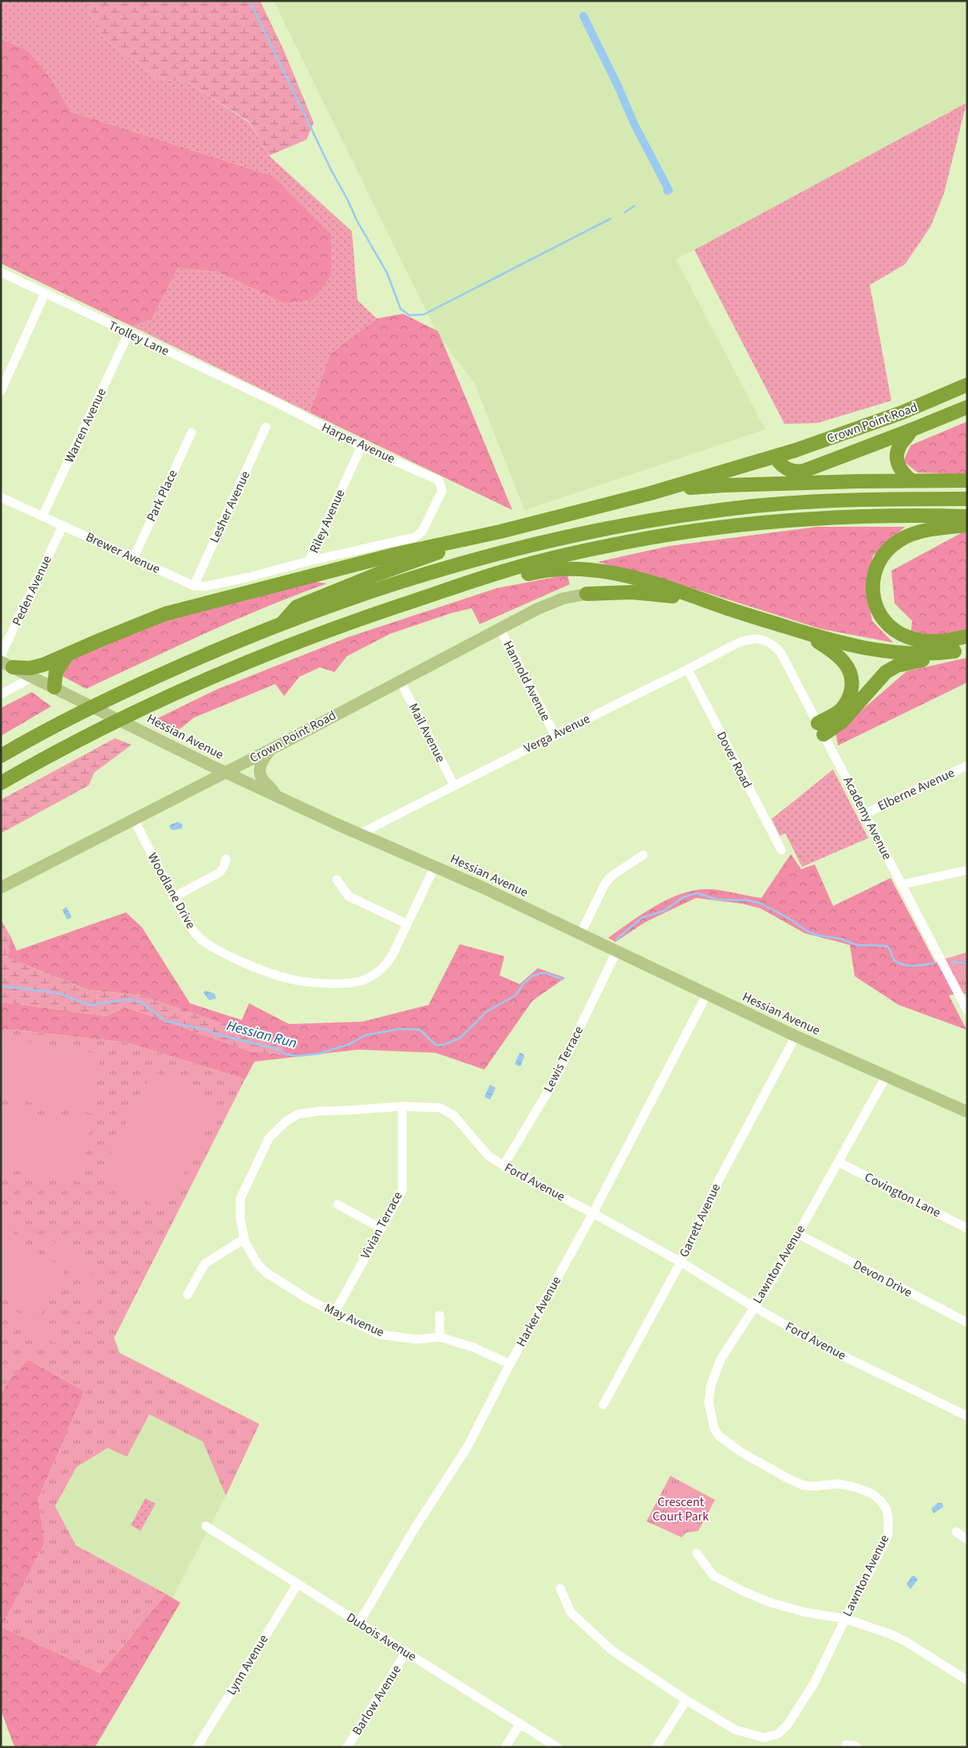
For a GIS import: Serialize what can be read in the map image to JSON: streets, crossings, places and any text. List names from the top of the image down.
{
  "streets": {
    "highway": ["Crown Point Road"],
    "main road": ["Hessian Avenue"],
    "street": [
      "Trolley Lane",
      "Warren Avenue",
      "Harper Avenue",
      "Park Place",
      "Lesher Avenue",
      "Riley Avenue",
      "Brewer Avenue",
      "Peden Avenue",
      "Hannold Avenue",
      "Mail Avenue",
      "Verga Avenue",
      "Dover Road",
      "Elberne Avenue",
      "Academy Avenue",
      "Woodlane Drive",
      "Lewis Terrace",
      "Ford Avenue",
      "Covington Lane",
      "Garrett Avenue",
      "Vivian Terrace",
      "Lawnton Avenue",
      "Devon Drive",
      "Harker Avenue",
      "May Avenue",
      "Dubois Avenue",
      "Lynn Avenue",
      "Barlow Avenue"
    ]
  },
  "crossings": [
    ["Trolley Lane", "Warren Avenue"],
    ["Trolley Lane", "Harper Avenue"],
    ["Crown Point Road", "Hannold Avenue"],
    ["Crown Point Road", "Mail Avenue"],
    ["Crown Point Road", "Hessian Avenue"],
    ["Crown Point Road", "Woodlane Drive"],
    ["Warren Avenue", "Brewer Avenue"],
    ["Harper Avenue", "Riley Avenue"],
    ["Park Place", "Brewer Avenue"],
    ["Lesher Avenue", "Brewer Avenue"],
    ["Riley Avenue", "Brewer Avenue"],
    ["Brewer Avenue", "Peden Avenue"],
    ["Hannold Avenue", "Verga Avenue"],
    ["Mail Avenue", "Verga Avenue"],
    ["Verga Avenue", "Hessian Avenue"],
    ["Verga Avenue", "Dover Road"],
    ["Verga Avenue", "Academy Avenue"],
    ["Hessian Avenue", "Woodlane Drive"],
    ["Hessian Avenue", "Lewis Terrace"],
    ["Hessian Avenue", "Garrett Avenue"],
    ["Hessian Avenue", "Lawnton Avenue"],
    ["Hessian Avenue", "Harker Avenue"],
    ["Elberne Avenue", "Academy Avenue"],
    ["Lewis Terrace", "Ford Avenue"],
    ["Ford Avenue", "Garrett Avenue"],
    ["Ford Avenue", "Vivian Terrace"],
    ["Ford Avenue", "Lawnton Avenue"],
    ["Ford Avenue", "Harker Avenue"],
    ["Ford Avenue", "May Avenue"],
    ["Covington Lane", "Lawnton Avenue"],
    ["Vivian Terrace", "May Avenue"],
    ["Lawnton Avenue", "Devon Drive"],
    ["Harker Avenue", "May Avenue"],
    ["Harker Avenue", "Dubois Avenue"],
    ["Dubois Avenue", "Lynn Avenue"],
    ["Dubois Avenue", "Barlow Avenue"]
  ],
  "water": ["Hessian Run"],
  "parks": ["Crescent Court Park"]
}
